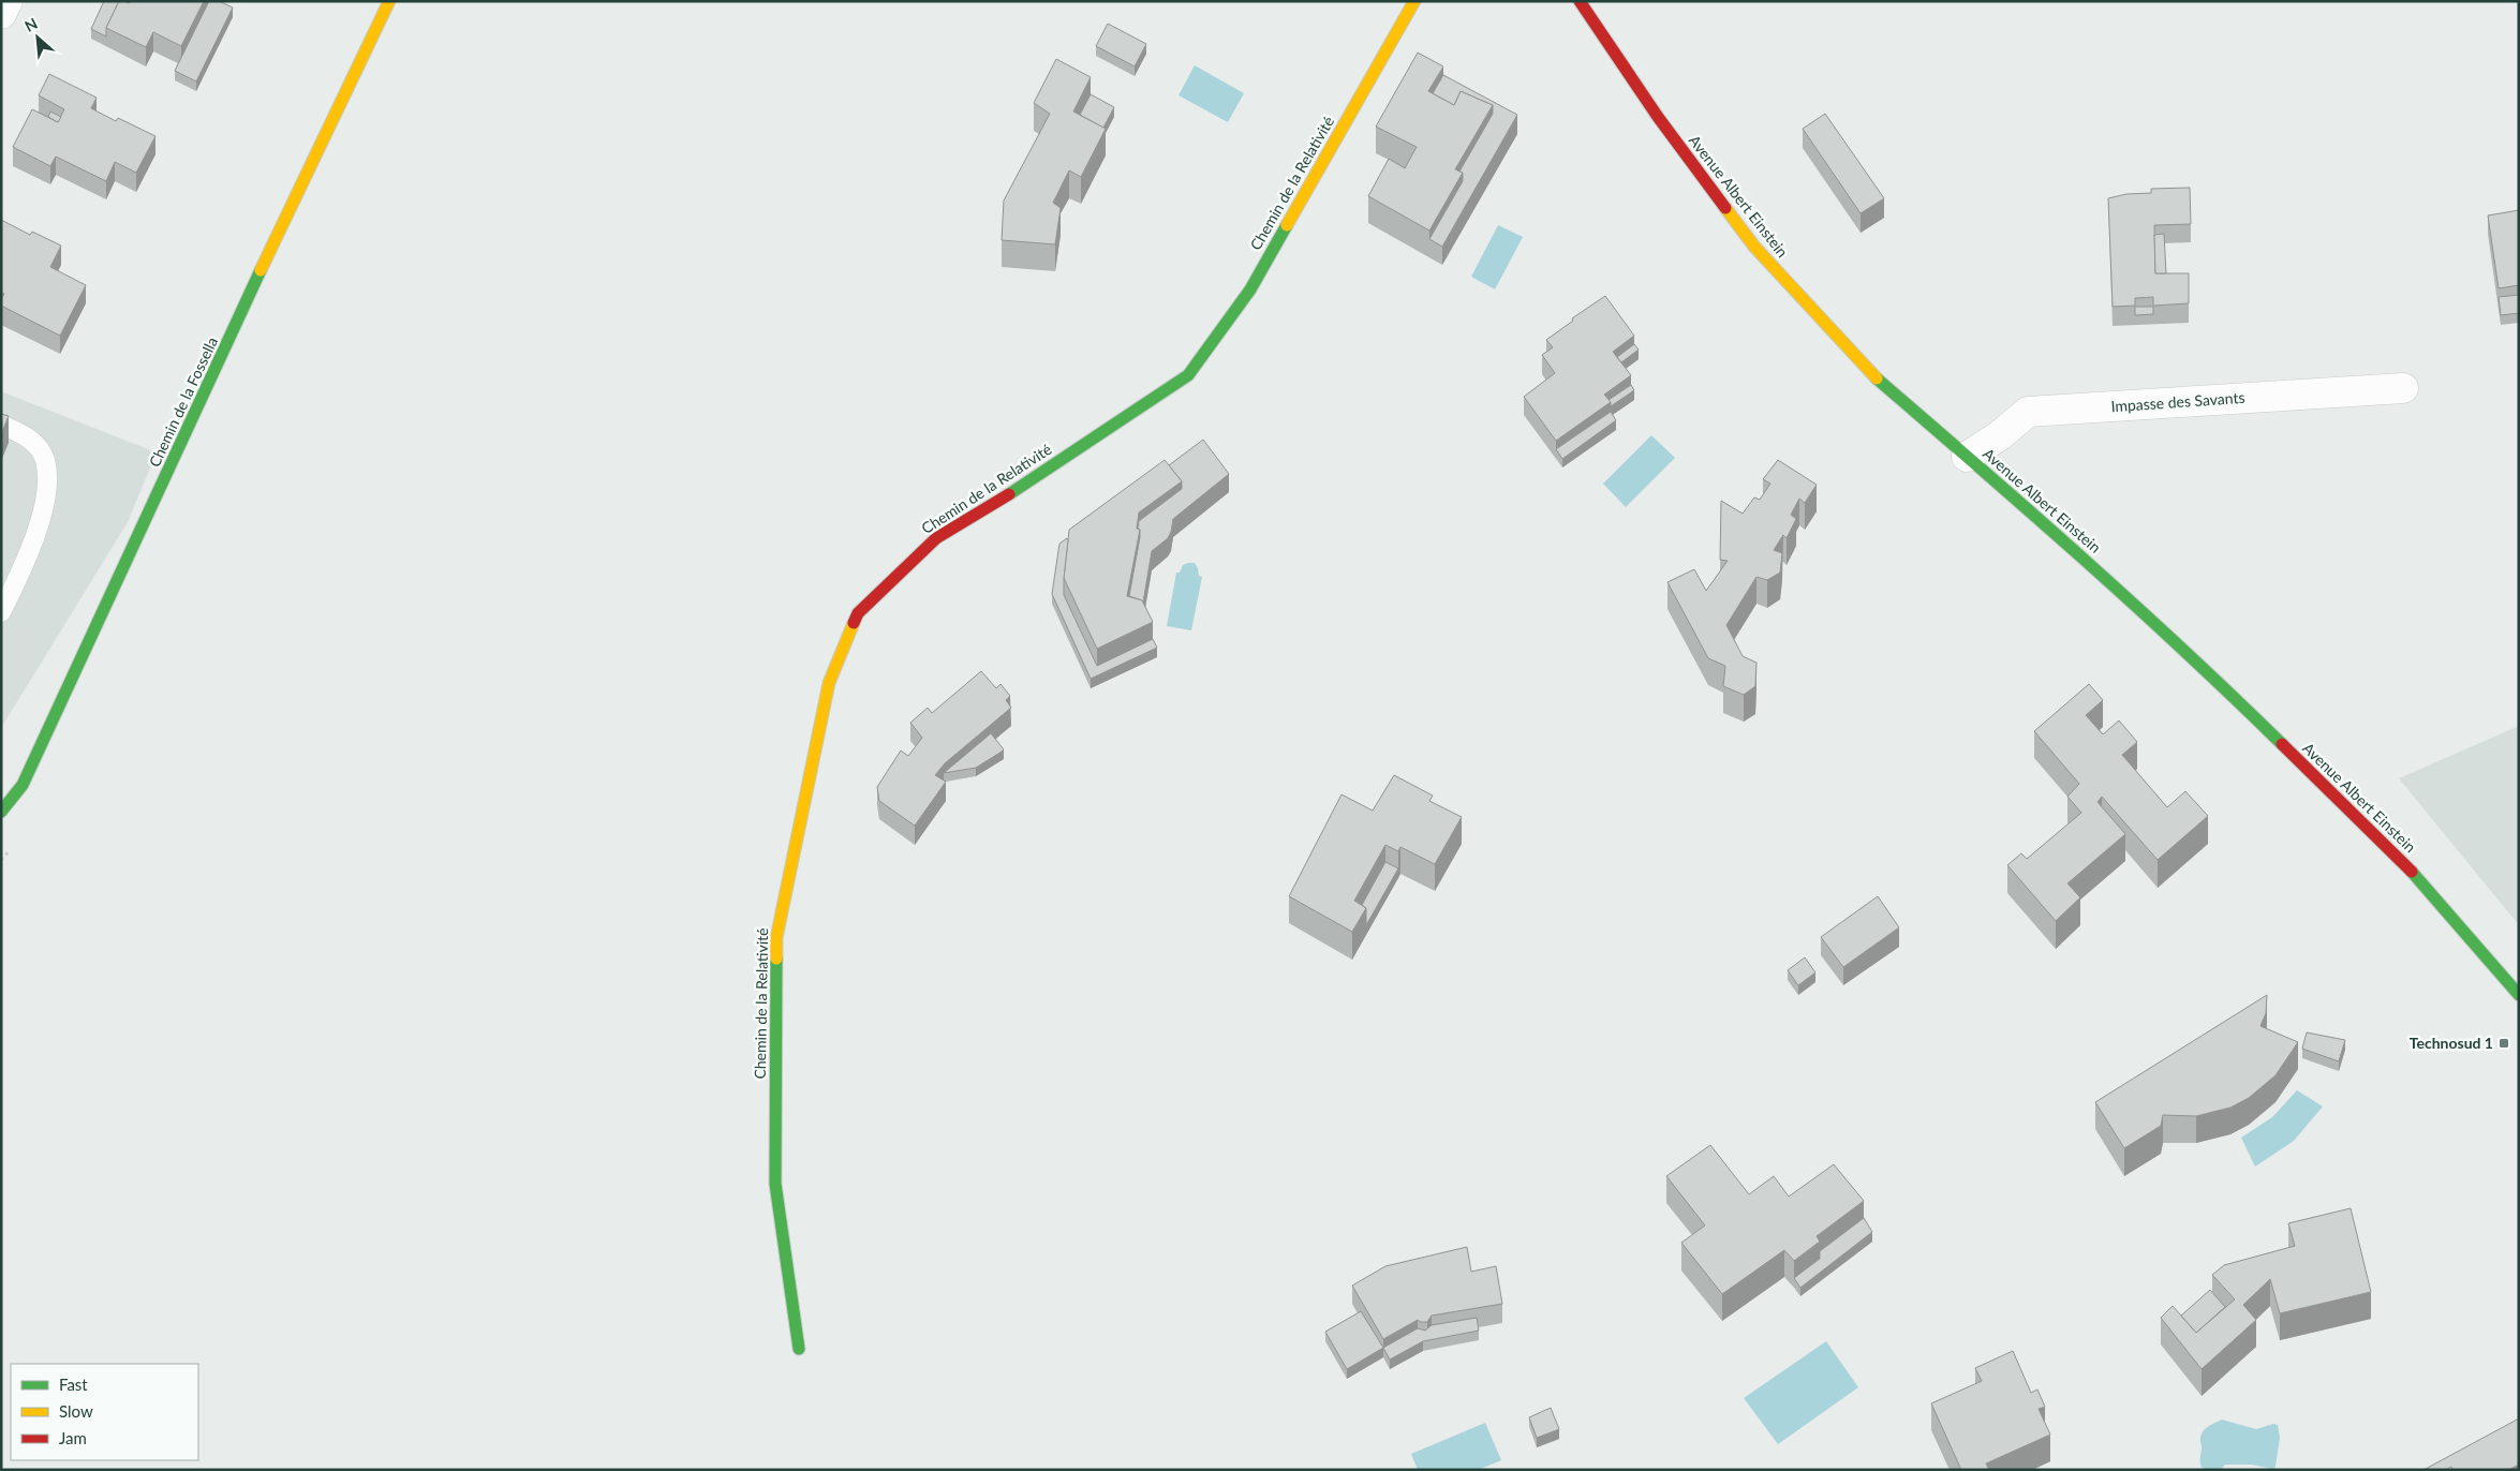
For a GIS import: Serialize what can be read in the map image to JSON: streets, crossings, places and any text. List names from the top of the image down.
{
  "streets": {
    "street": [
      "Chemin de la Relativité",
      "Avenue Albert Einstein",
      "Chemin de la Fossella",
      "Impasse des Savants"
    ]
  },
  "crossings": [
    ["Avenue Albert Einstein", "Impasse des Savants"]
  ],
  "places": {
    "transit": ["Technosud 1"]
  },
  "legend": ["Fast", "Slow", "Jam"],
  "north": "top left"
}
